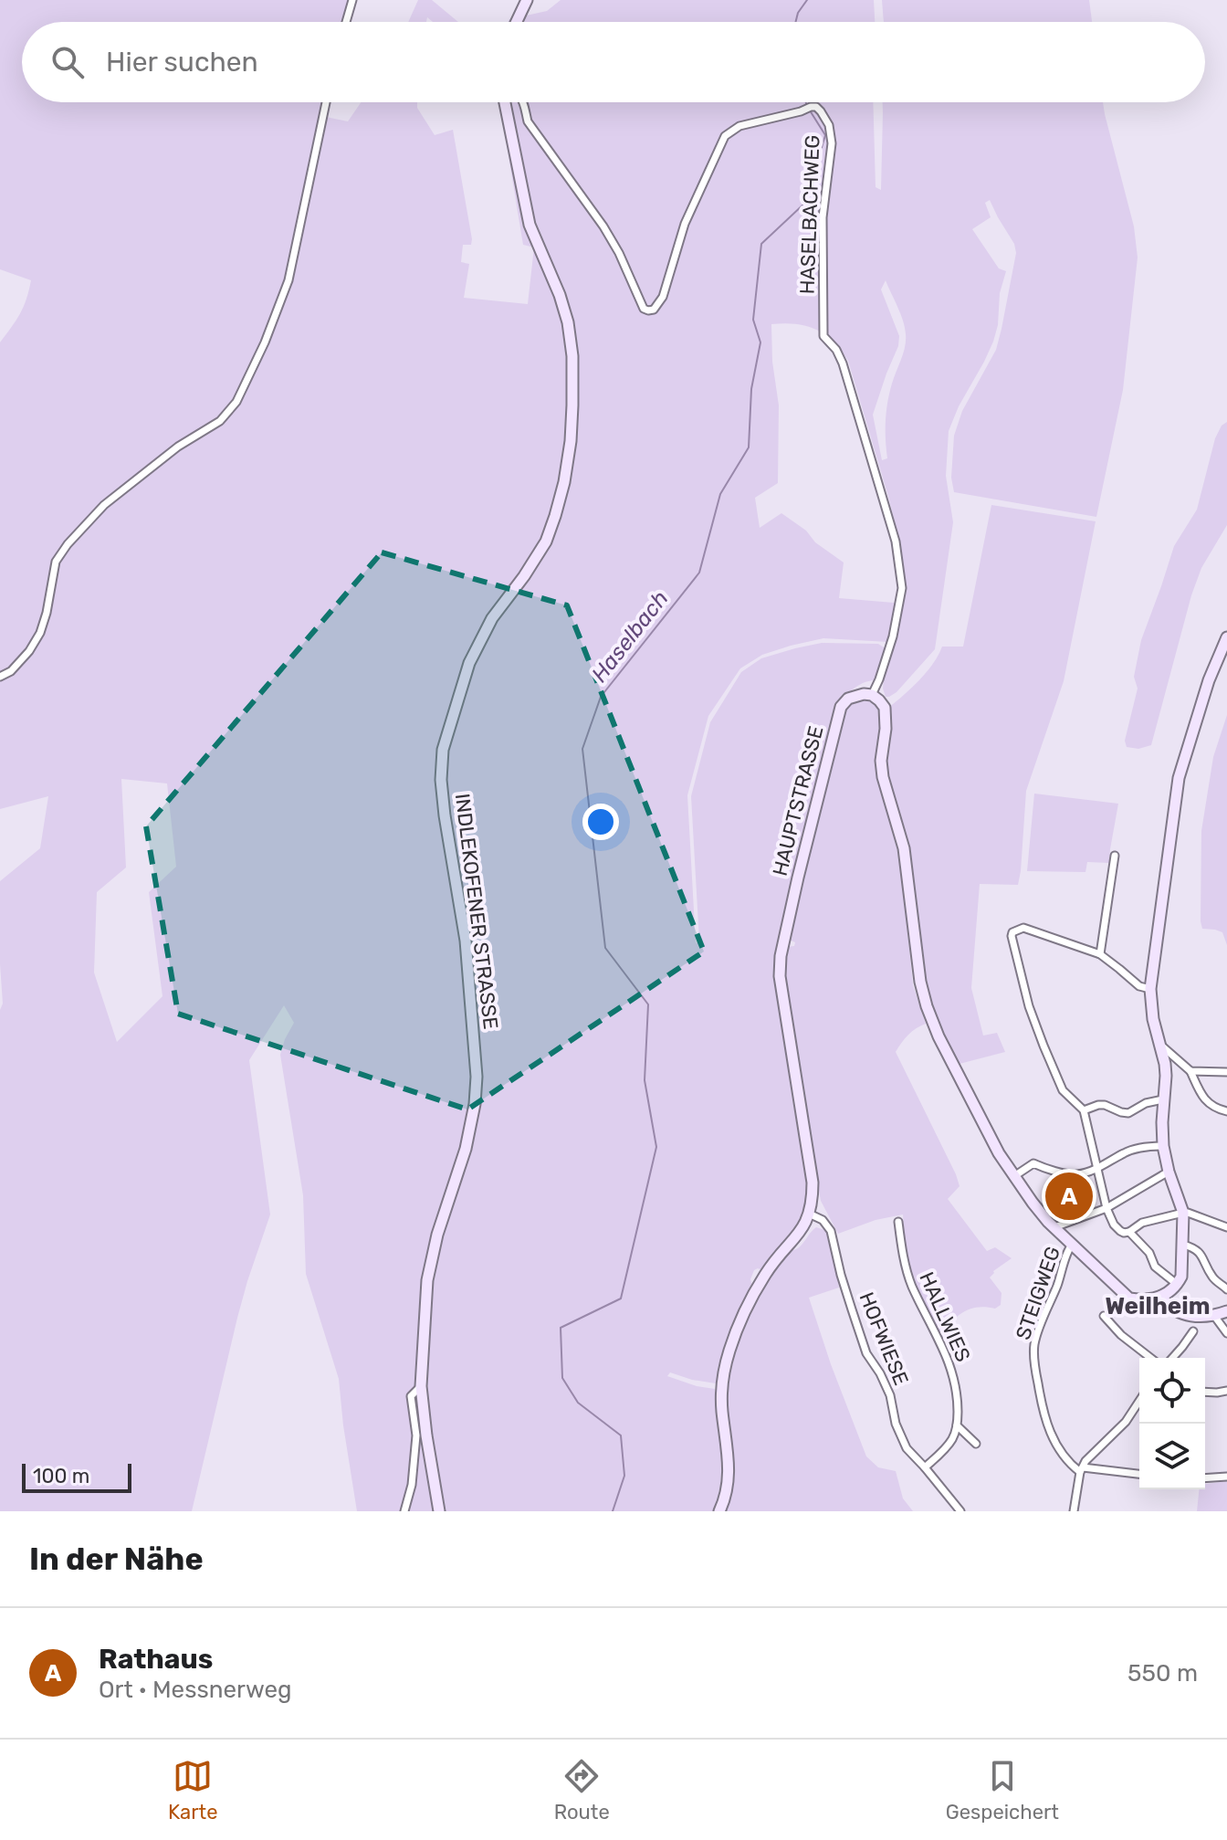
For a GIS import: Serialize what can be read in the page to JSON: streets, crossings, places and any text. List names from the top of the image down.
{
  "streets": {
    "street": [
      "HASELBACHWEG",
      "HAUPTSTRASSE",
      "INDLEKOFENER STRASSE",
      "STEIGWEG",
      "HALLWIES",
      "HOFWIESE"
    ]
  },
  "crossings": [
    ["HASELBACHWEG", "HAUPTSTRASSE"],
    ["HAUPTSTRASSE", "HOFWIESE"]
  ],
  "districts": ["Weilheim"],
  "water": ["Haselbach"],
  "scale_bar": "100 m",
  "page": {
    "search": "Hier suchen",
    "pins": "A",
    "scale": "100 m",
    "heading": "In der Nähe",
    "list": [
      {
        "mark": "A",
        "name": "Rathaus",
        "note": "Ort · Messnerweg",
        "value": "550 m"
      }
    ],
    "nav": ["Karte", "Route", "Gespeichert"]
  }
}
